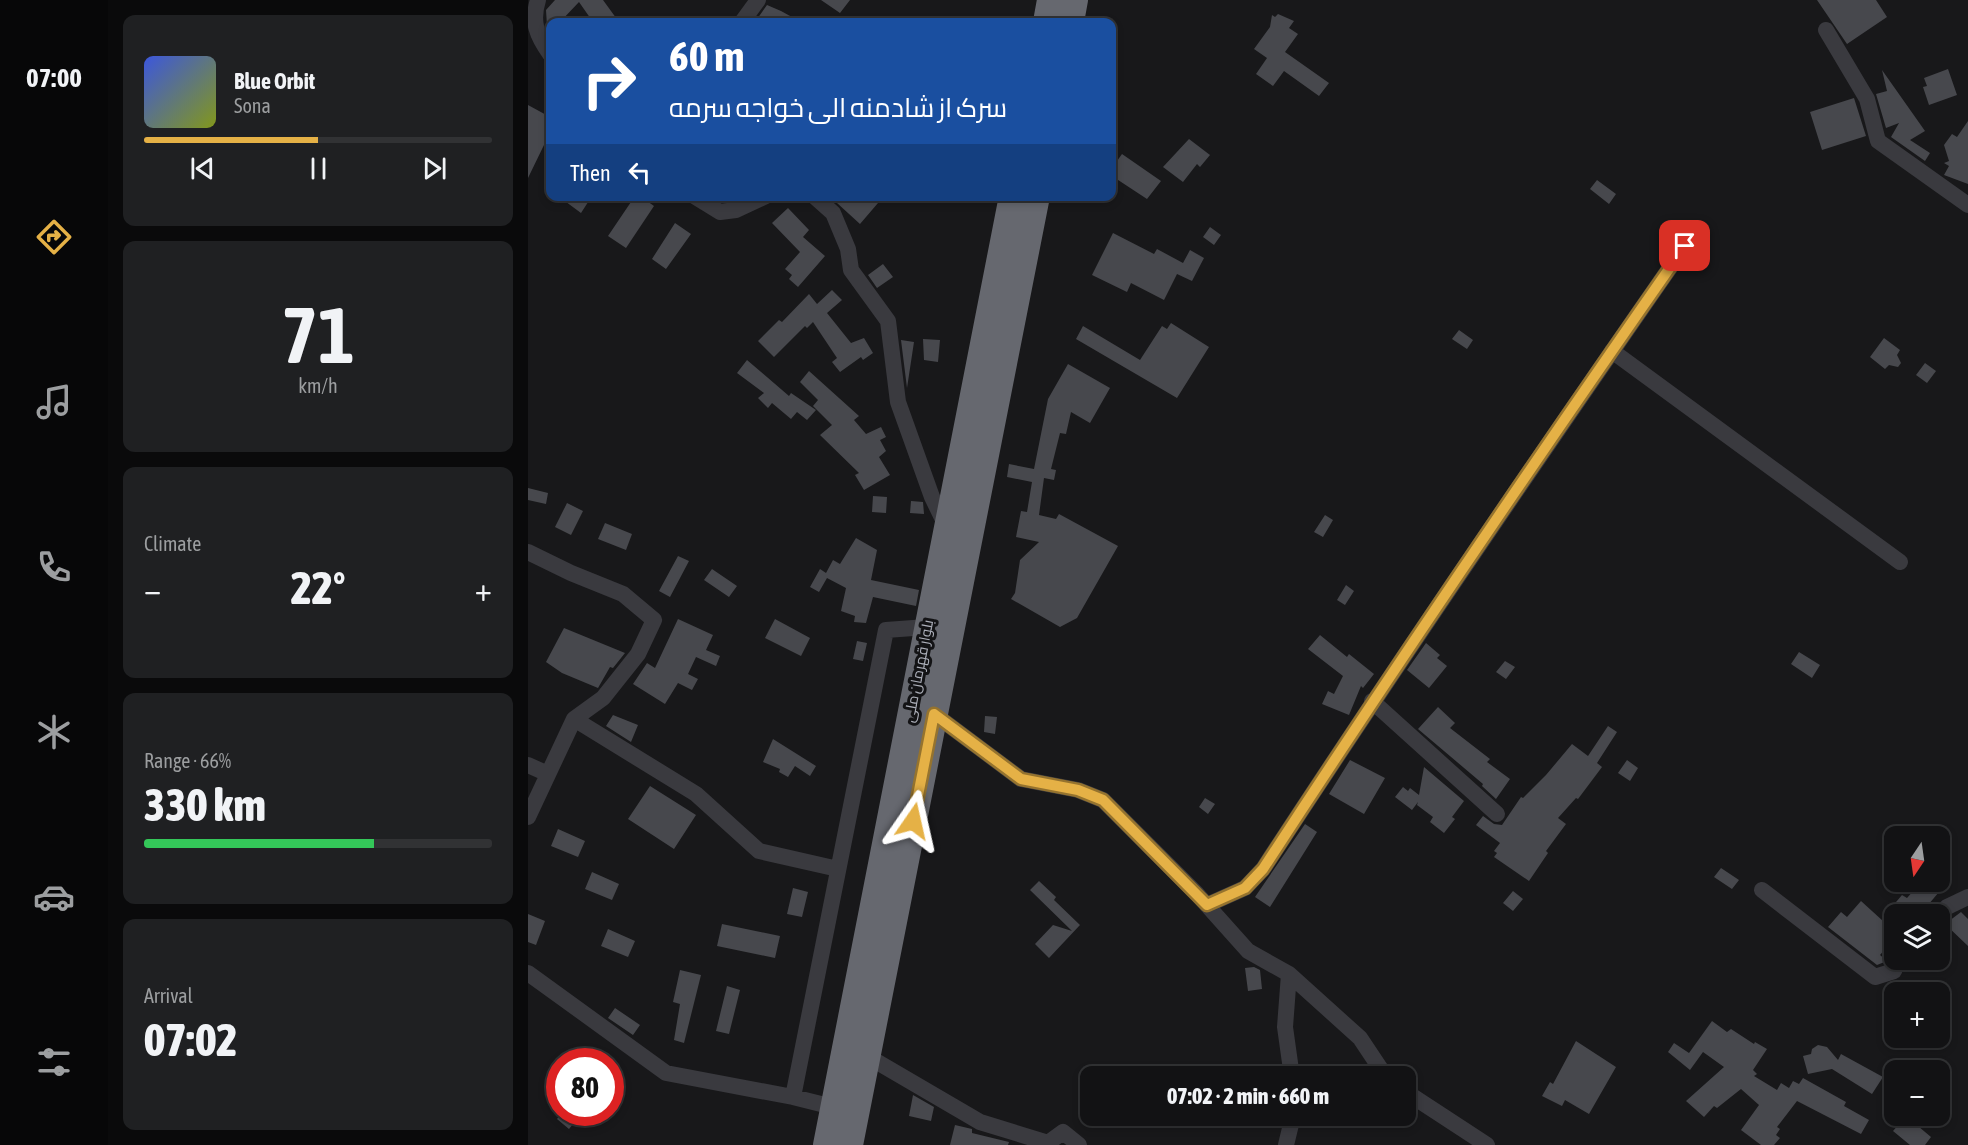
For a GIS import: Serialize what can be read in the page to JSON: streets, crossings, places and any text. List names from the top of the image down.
{
  "streets": {
    "highway": ["بلوار قهرمان ملی"]
  },
  "north": "bottom",
  "page": {
    "tabs": "07:00",
    "turn": ["60 m", "سرک از شادمنه الی خواجه سرمه"],
    "song": ["Blue Orbit", "Sona"],
    "then": "Then",
    "tile": [
      ["71", "km/h"],
      "Climate",
      ["Range · 66%", "330 km"],
      ["Arrival", "07:02"]
    ],
    "heat": ["−", "22°", "+"],
    "map_buttons": ["+", "−"],
    "limit": "80",
    "trip": "07:02 · 2 min · 660 m"
  }
}
